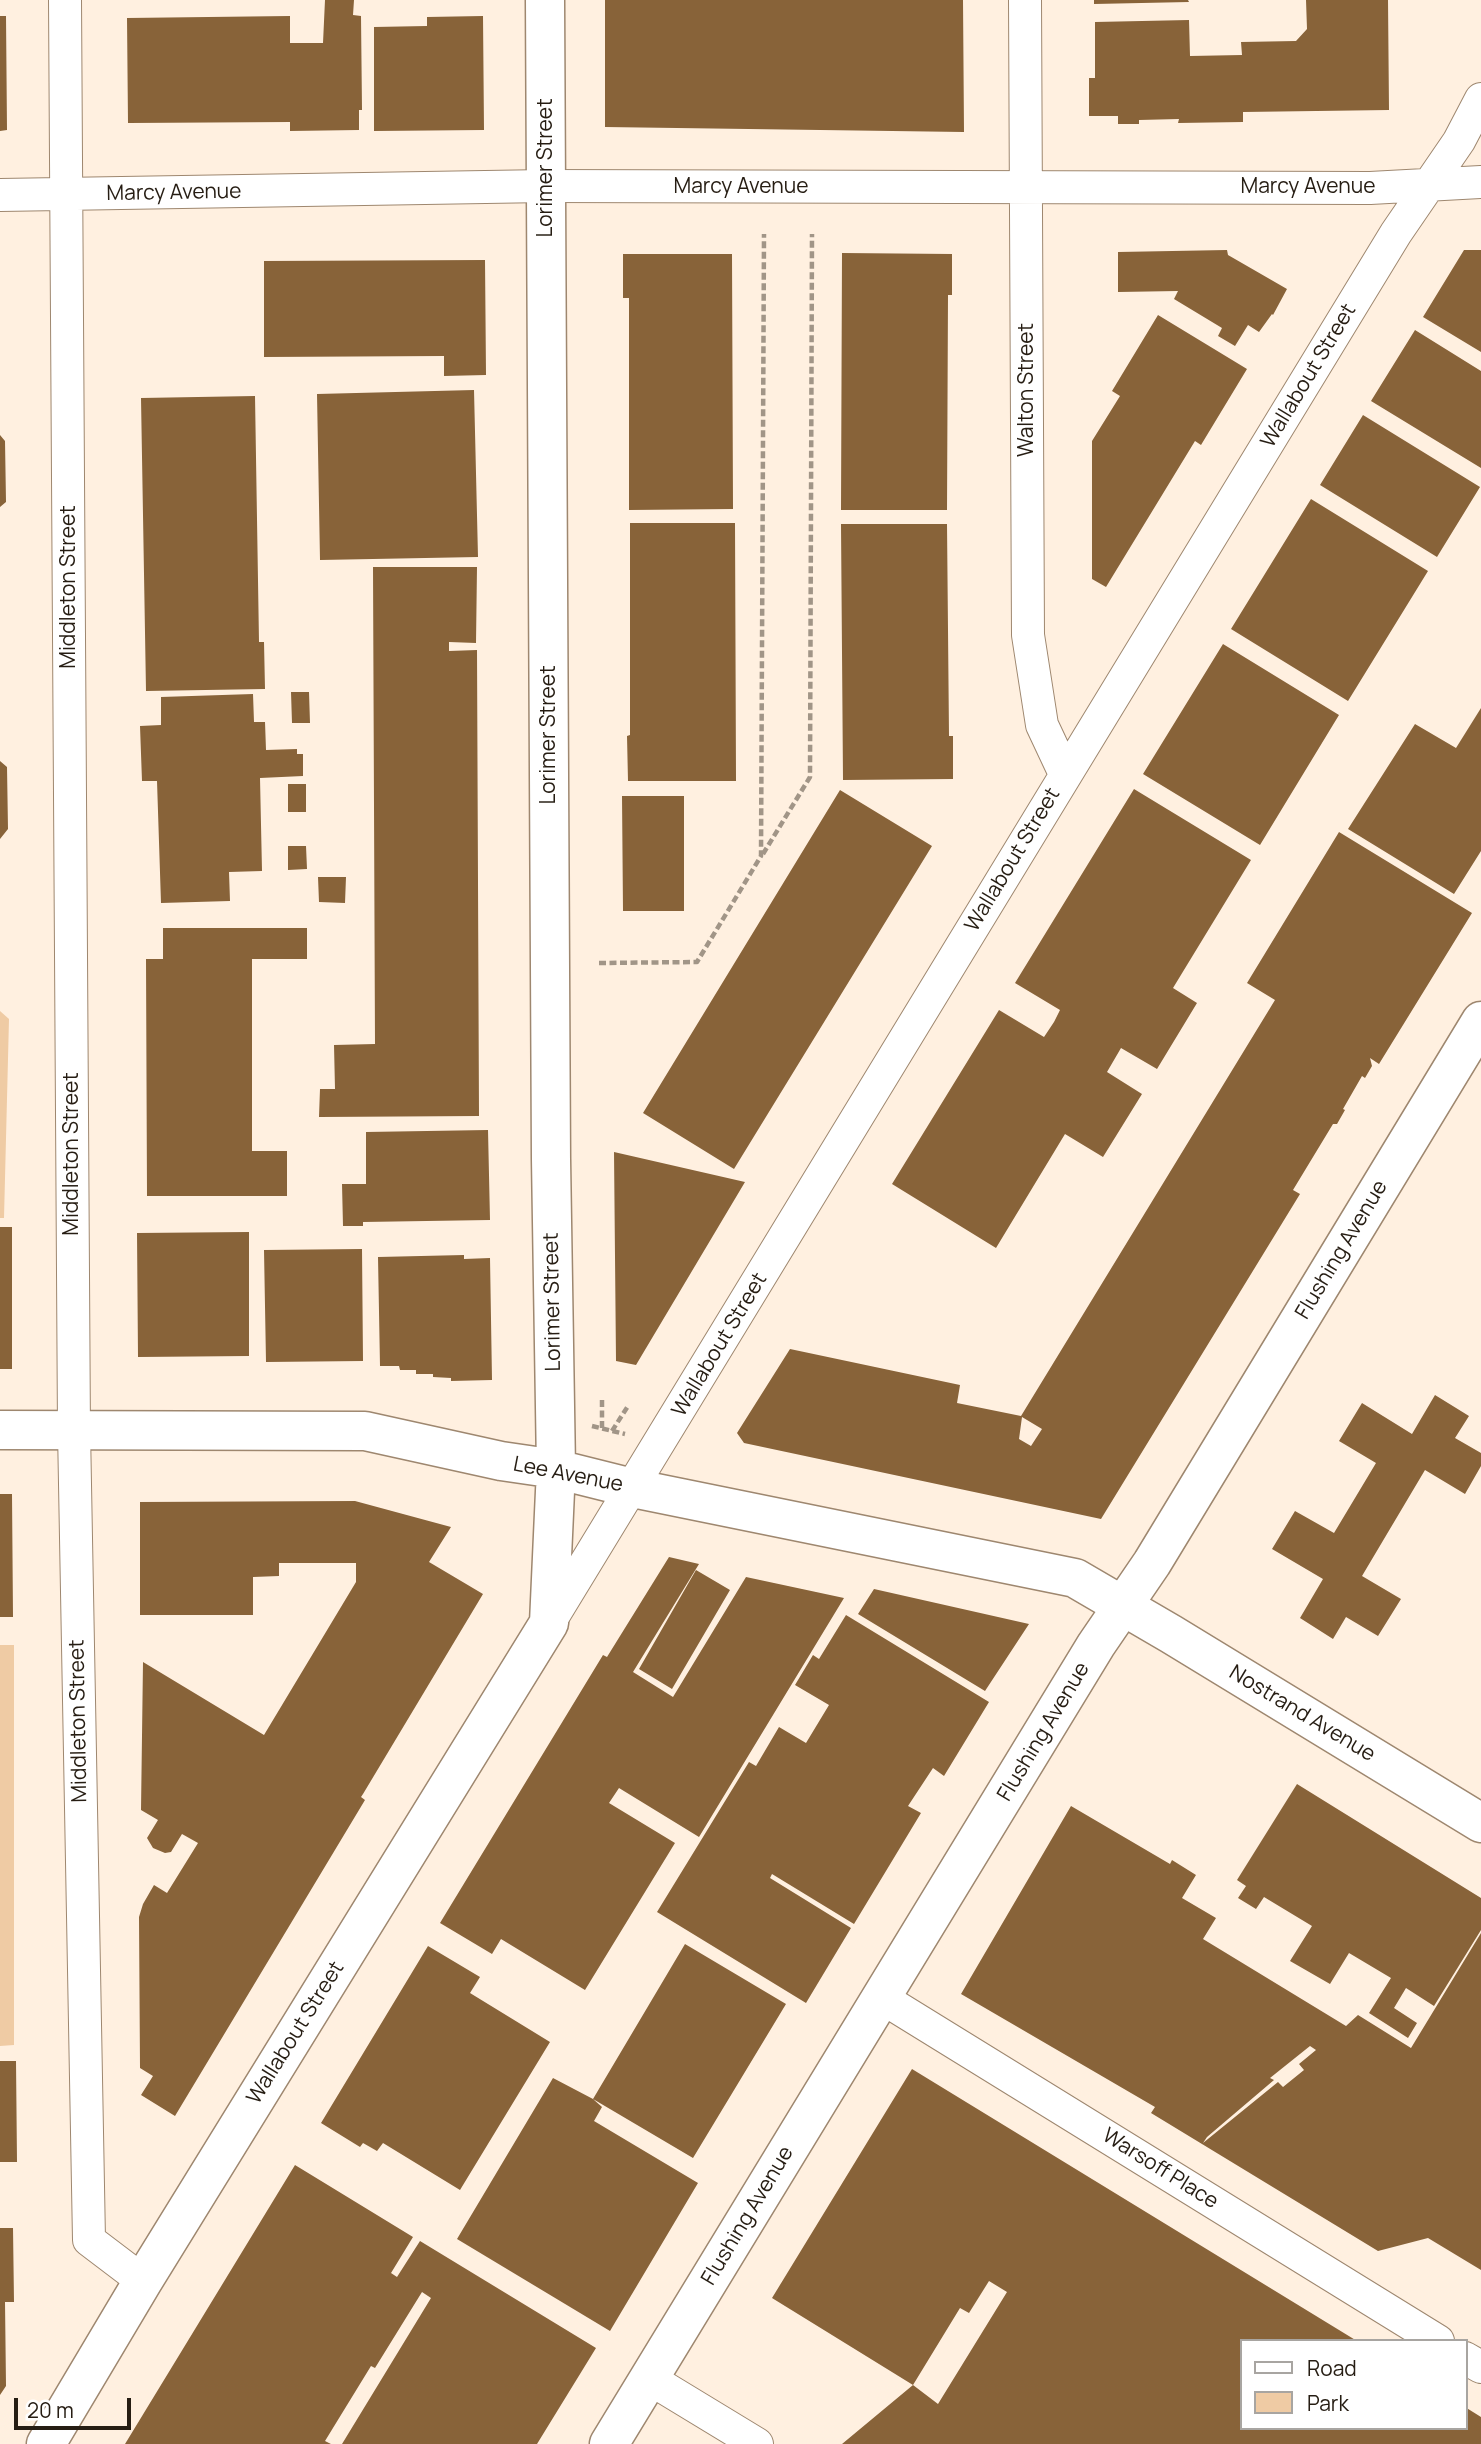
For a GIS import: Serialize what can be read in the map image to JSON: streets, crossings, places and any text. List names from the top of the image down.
{
  "streets": {
    "main road": [
      "Lorimer Street",
      "Wallabout Street",
      "Flushing Avenue",
      "Lee Avenue",
      "Nostrand Avenue"
    ],
    "street": [
      "Marcy Avenue",
      "Walton Street",
      "Middleton Street",
      "Warsoff Place"
    ]
  },
  "crossings": [
    ["Lorimer Street", "Marcy Avenue"],
    ["Lorimer Street", "Wallabout Street"],
    ["Lorimer Street", "Lee Avenue"],
    ["Marcy Avenue", "Wallabout Street"],
    ["Marcy Avenue", "Walton Street"],
    ["Marcy Avenue", "Middleton Street"],
    ["Wallabout Street", "Walton Street"],
    ["Wallabout Street", "Middleton Street"],
    ["Wallabout Street", "Lee Avenue"],
    ["Middleton Street", "Lee Avenue"],
    ["Flushing Avenue", "Lee Avenue"],
    ["Flushing Avenue", "Nostrand Avenue"],
    ["Flushing Avenue", "Warsoff Place"],
    ["Lee Avenue", "Nostrand Avenue"]
  ],
  "legend": ["Road", "Park"],
  "scale_bar": "20 m"
}
